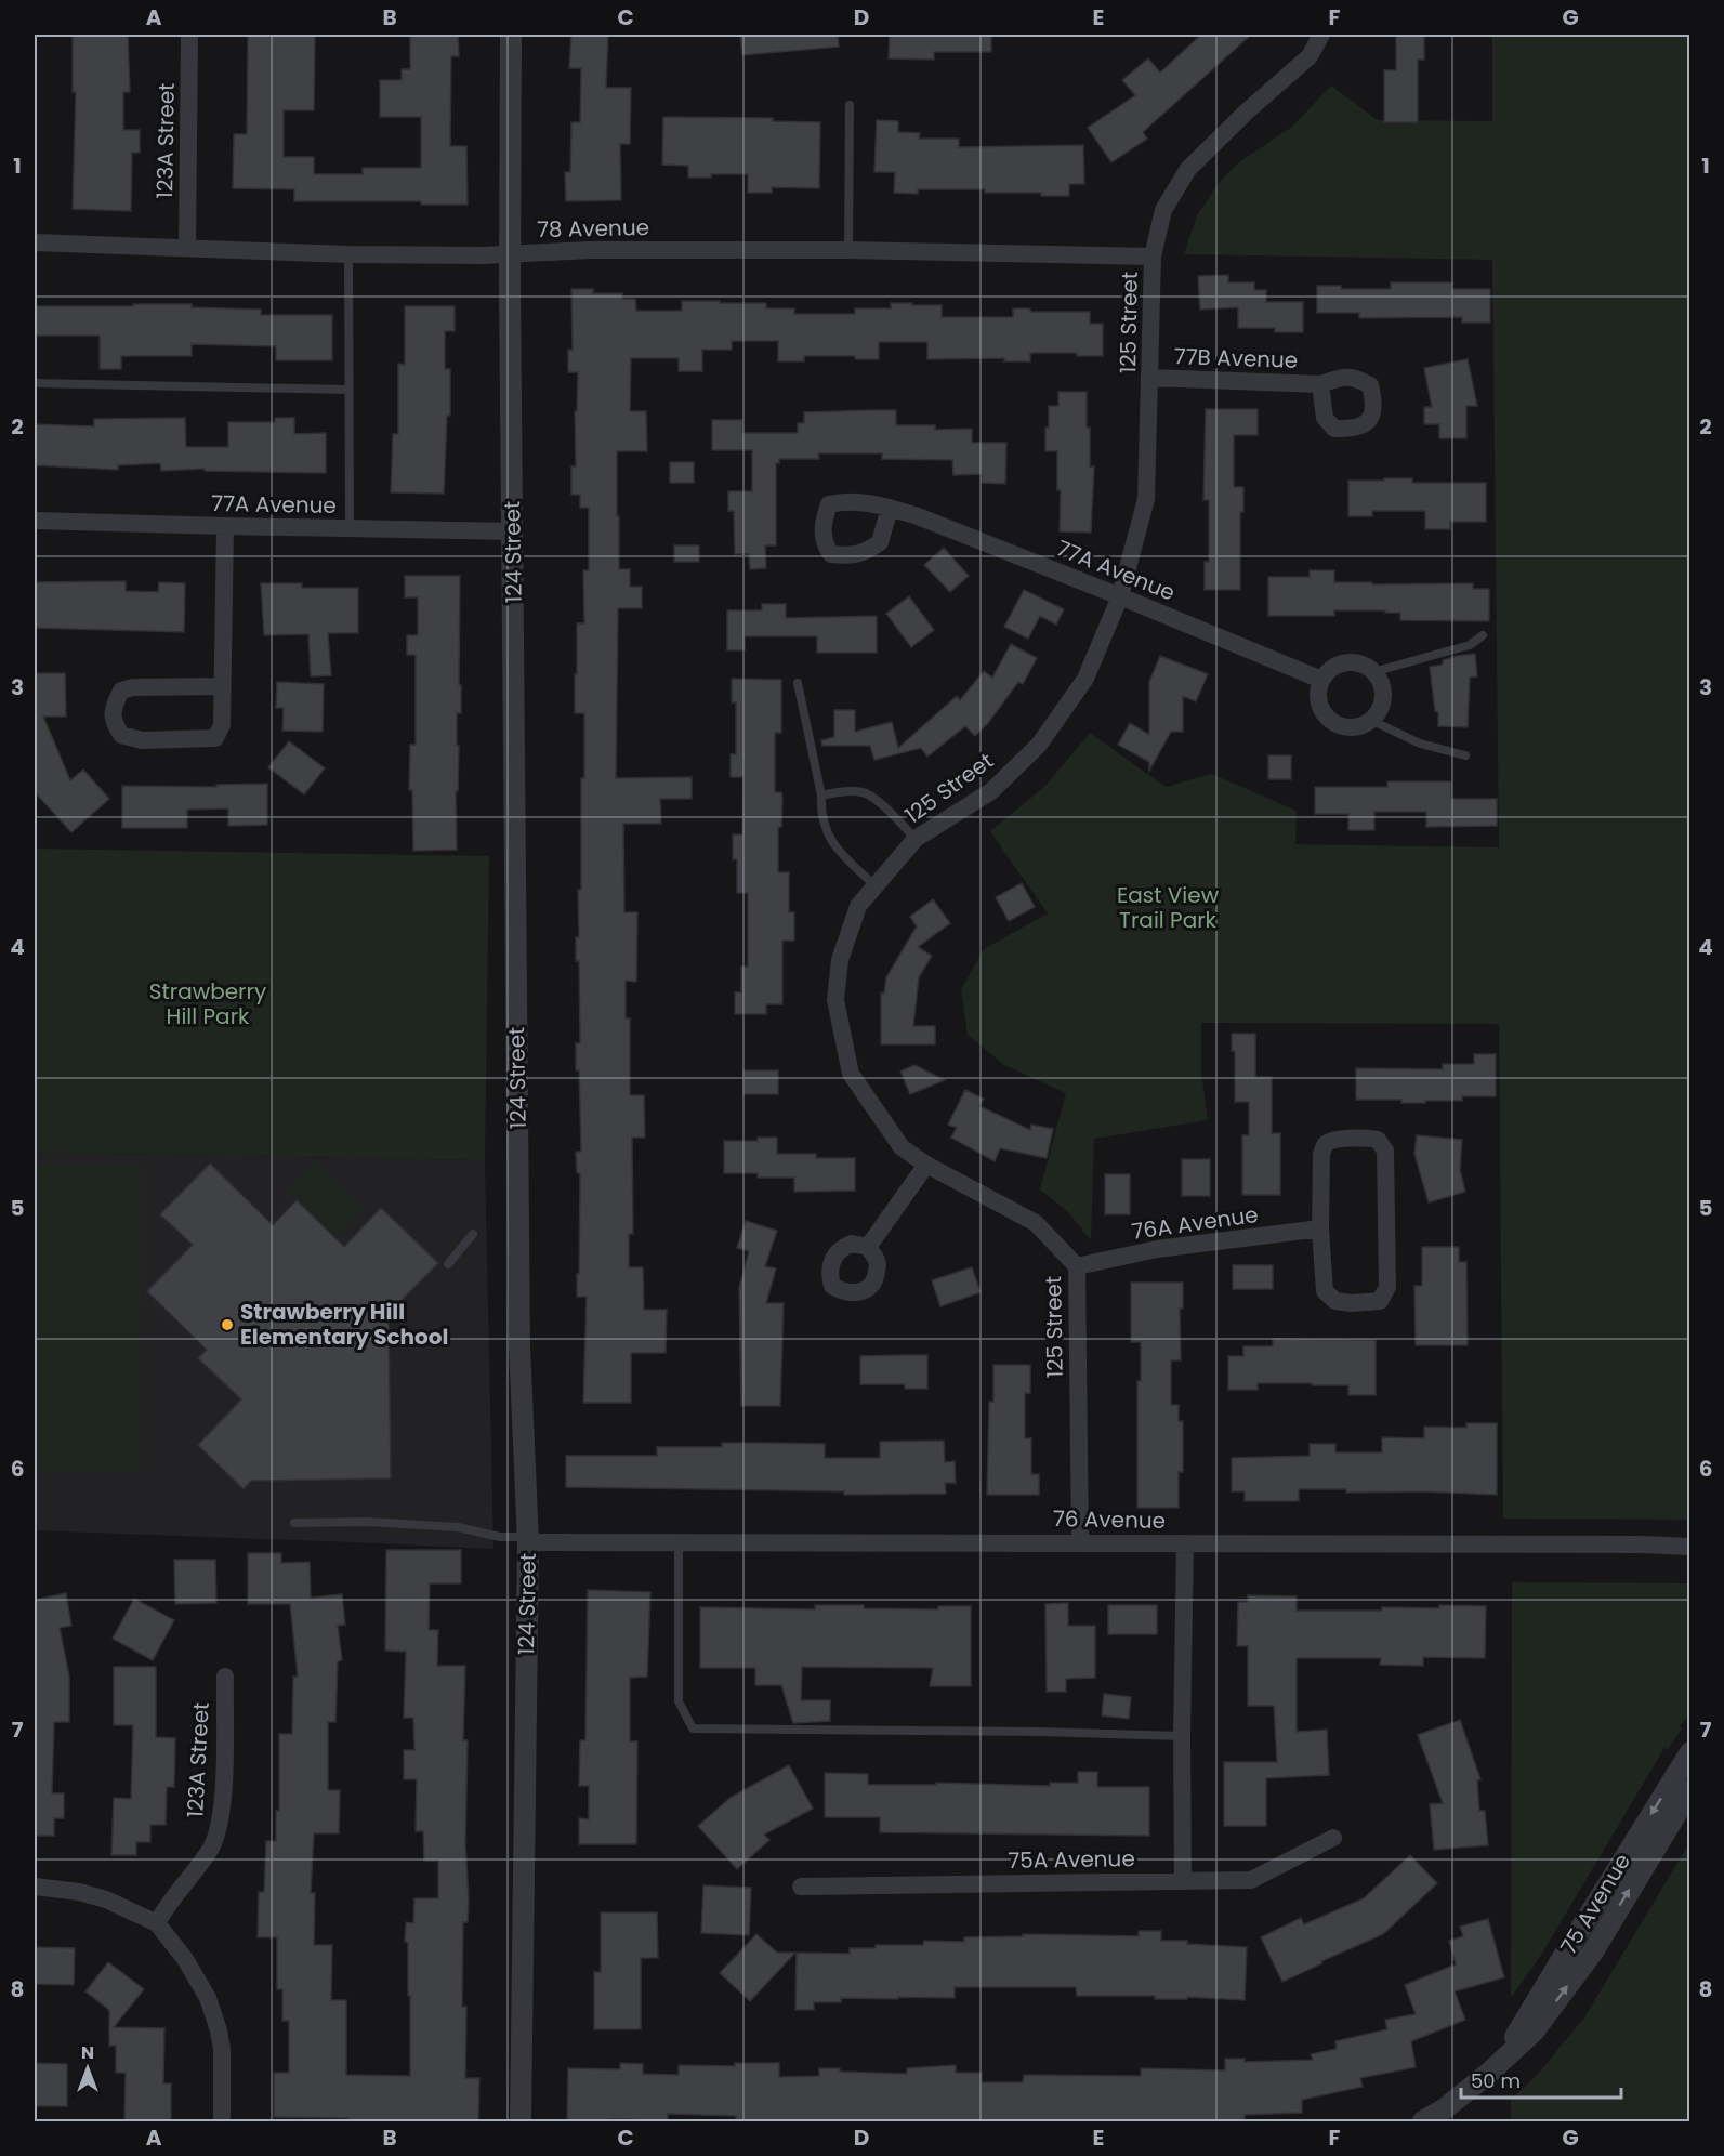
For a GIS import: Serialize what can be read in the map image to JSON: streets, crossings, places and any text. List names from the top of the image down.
{
  "streets": {
    "street": [
      "123A Street",
      "78 Avenue",
      "125 Street",
      "77B Avenue",
      "77A Avenue",
      "124 Street",
      "76A Avenue",
      "76 Avenue",
      "75A Avenue",
      "75 Avenue"
    ]
  },
  "crossings": [
    ["123A Street", "78 Avenue"],
    ["78 Avenue", "125 Street"],
    ["78 Avenue", "124 Street"],
    ["125 Street", "77B Avenue"],
    ["125 Street", "77A Avenue"],
    ["125 Street", "76A Avenue"],
    ["125 Street", "76 Avenue"],
    ["77A Avenue", "124 Street"],
    ["124 Street", "76 Avenue"]
  ],
  "parks": ["East View Trail Park", "Strawberry Hill Park"],
  "places": ["Strawberry Hill Elementary School"],
  "scale_bar": "50 m",
  "north": "top",
  "grid": {
    "columns": [
      "A",
      "B",
      "C",
      "D",
      "E",
      "F",
      "G"
    ],
    "rows": [
      "1",
      "2",
      "3",
      "4",
      "5",
      "6",
      "7",
      "8"
    ]
  }
}
